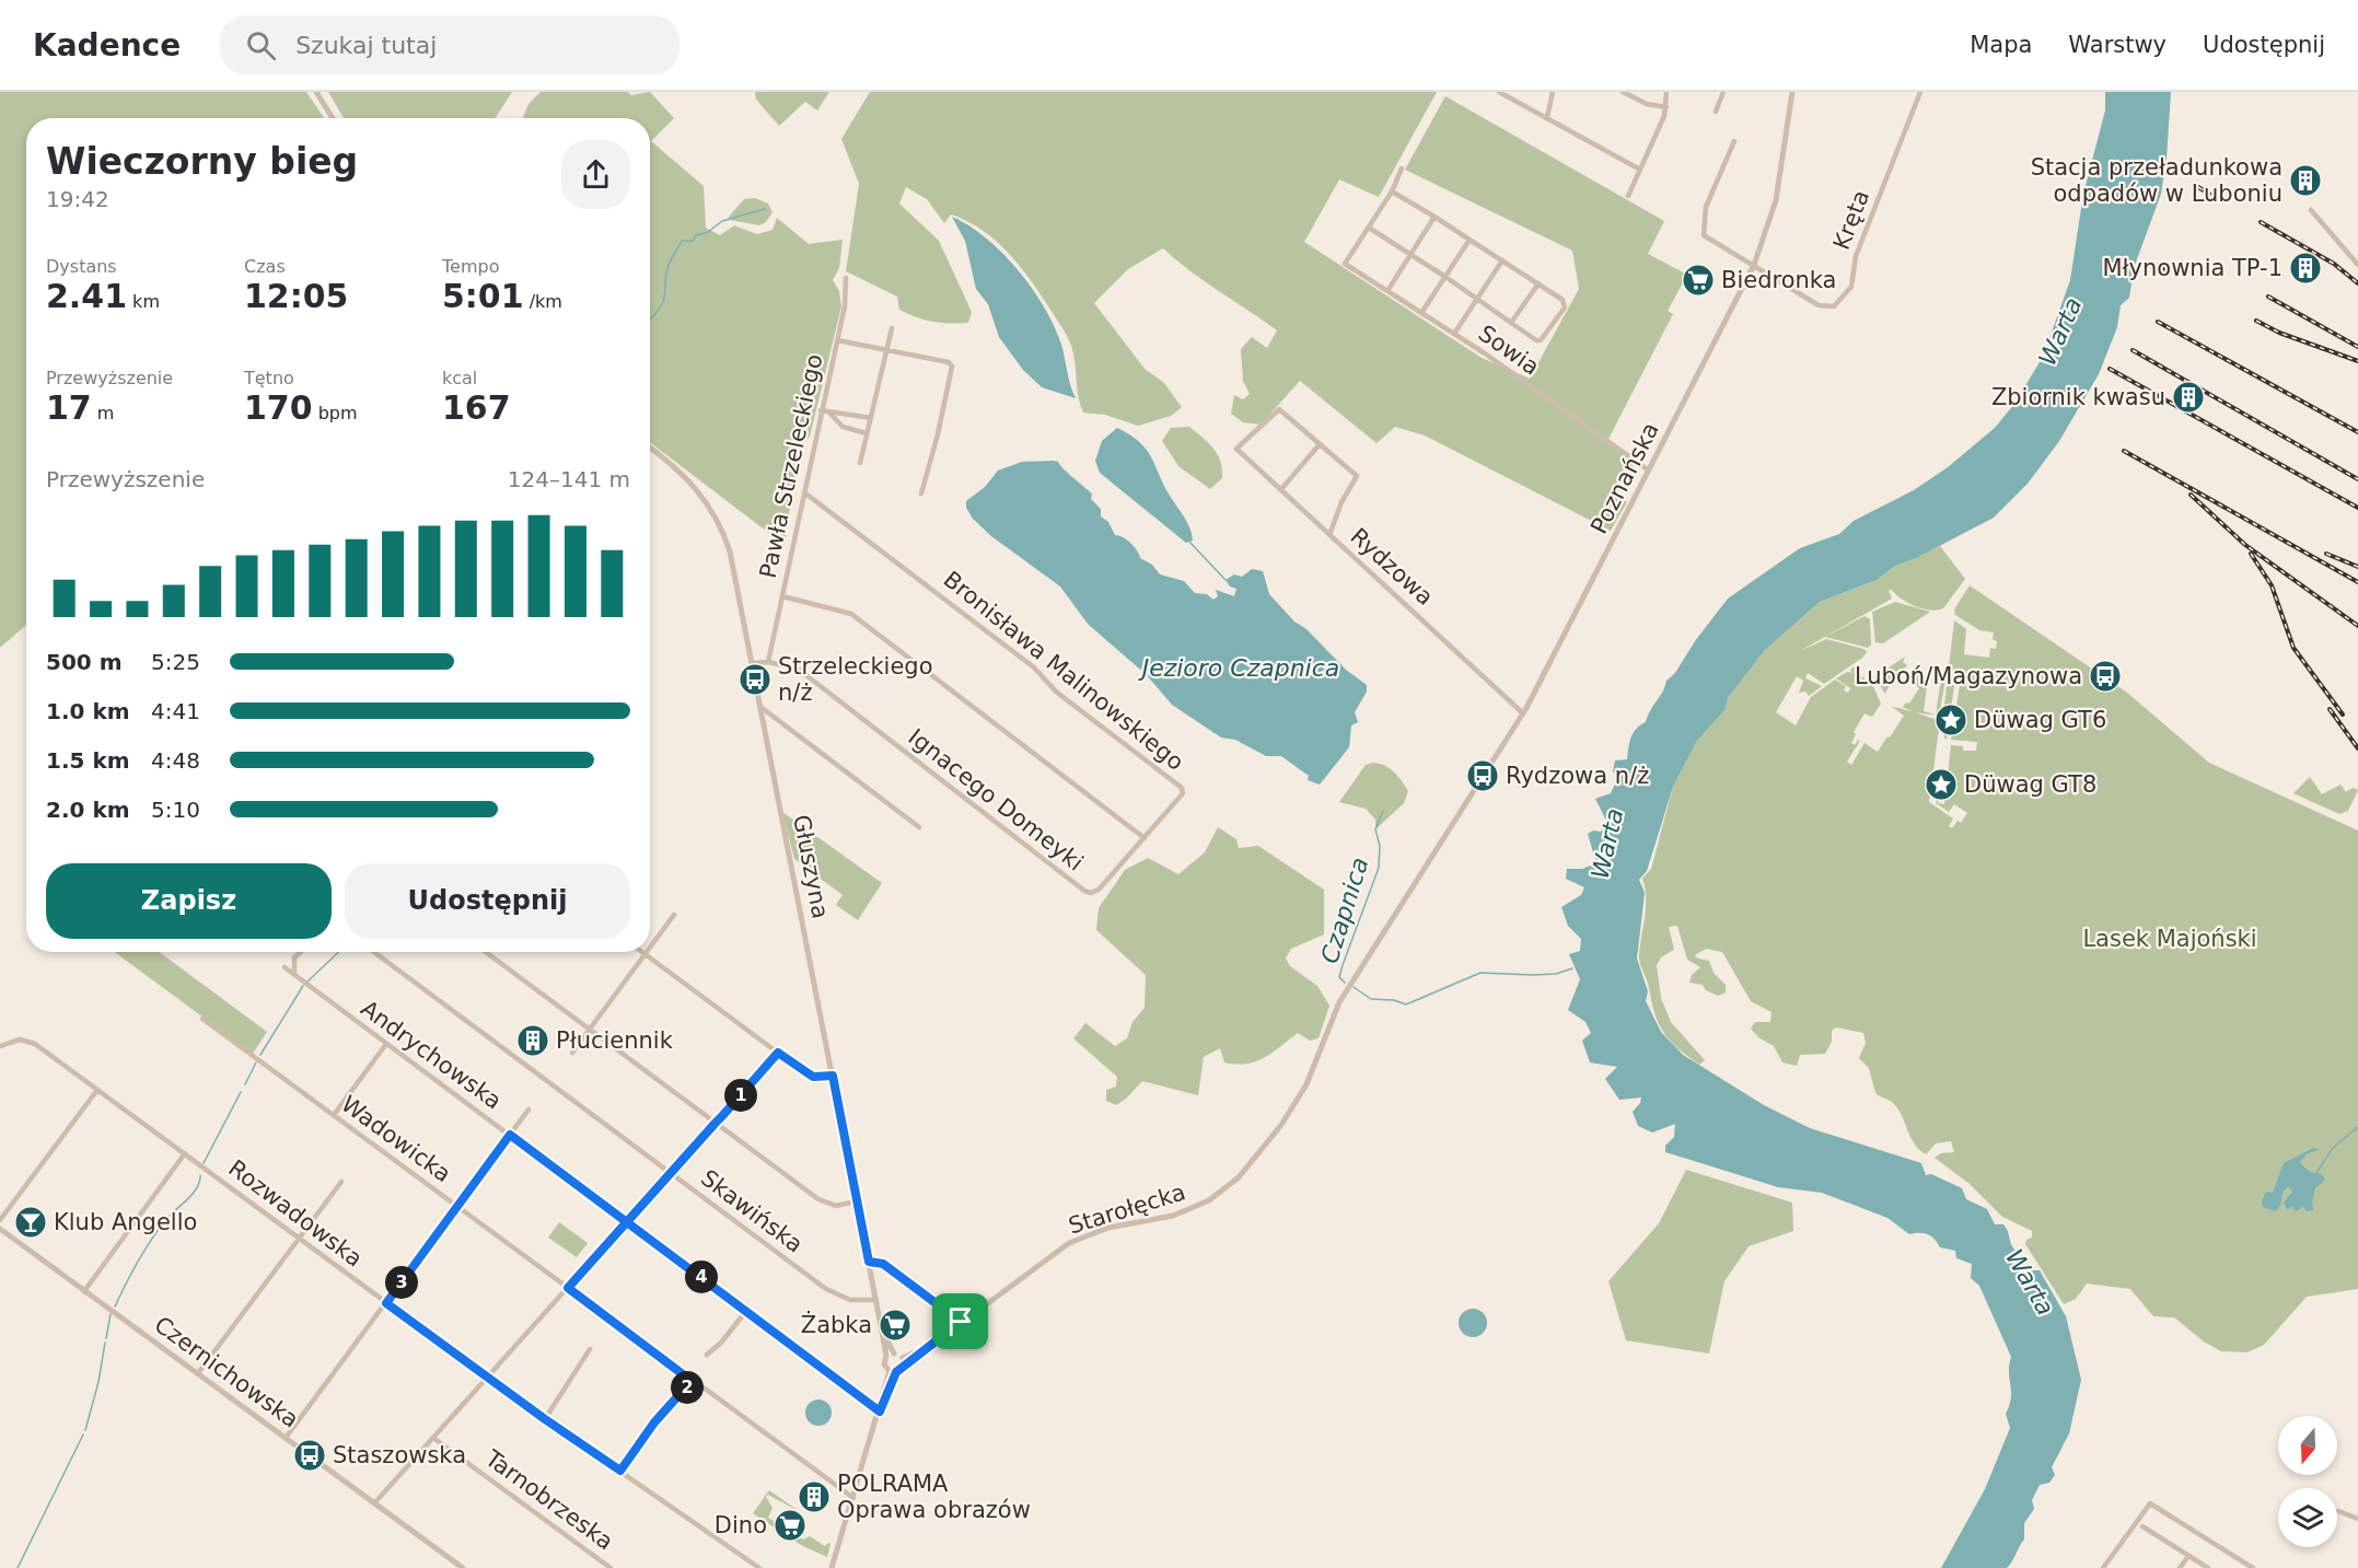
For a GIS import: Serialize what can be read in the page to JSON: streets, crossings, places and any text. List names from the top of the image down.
{
  "streets": {
    "street": [
      "Kręta",
      "Sowia",
      "Pawła Strzeleckiego",
      "Poznańska",
      "Rydzowa",
      "Bronisława Malinowskiego",
      "Ignacego Domeyki",
      "Głuszyna",
      "Andrychowska",
      "Wadowicka",
      "Starołęcka",
      "Skawińska",
      "Rozwadowska",
      "Czernichowska",
      "Tarnobrzeska"
    ]
  },
  "crossings": [
    ["Kręta", "Poznańska"],
    ["Sowia", "Poznańska"],
    ["Pawła Strzeleckiego", "Bronisława Malinowskiego"],
    ["Pawła Strzeleckiego", "Ignacego Domeyki"],
    ["Poznańska", "Rydzowa"],
    ["Poznańska", "Starołęcka"],
    ["Rydzowa", "Starołęcka"],
    ["Bronisława Malinowskiego", "Ignacego Domeyki"],
    ["Ignacego Domeyki", "Głuszyna"],
    ["Głuszyna", "Starołęcka"],
    ["Głuszyna", "Skawińska"]
  ],
  "water": ["Warta", "Jezioro Czapnica", "Czapnica"],
  "parks": ["Lasek Majoński"],
  "places": {
    "building": [
      "Stacja przeładunkowa odpadów w Luboniu",
      "Młynownia TP-1",
      "Zbiornik kwasu",
      "Płuciennik",
      "POLRAMA Oprawa obrazów"
    ],
    "supermarket": ["Biedronka", "Żabka", "Dino"],
    "bus stop": [
      "Luboń/Magazynowa",
      "Strzeleckiego n/ż",
      "Rydzowa n/ż",
      "Staszowska"
    ],
    "place": ["Düwag GT6", "Düwag GT8"],
    "bar": ["Klub Angello"]
  },
  "north": "bottom",
  "page": {
    "header": "Kadence",
    "search": "Szukaj tutaj",
    "nav": ["Mapa", "Warstwy", "Udostępnij"],
    "heading": ["Wieczorny bieg", "19:42"],
    "stats": [
      ["Dystans", "2.41 km"],
      ["Czas", "12:05"],
      ["Tempo", "5:01 /km"],
      ["Przewyższenie", "17 m"],
      ["Tętno", "170 bpm"],
      ["kcal", "167"]
    ],
    "chart": ["Przewyższenie", "124–141 m"],
    "list": [
      {
        "name": "500 m",
        "note": "5:25"
      },
      {
        "name": "1.0 km",
        "note": "4:41"
      },
      {
        "name": "1.5 km",
        "note": "4:48"
      },
      {
        "name": "2.0 km",
        "note": "5:10"
      }
    ],
    "buttons": ["Zapisz", "Udostępnij"],
    "pins": [
      "1",
      "4",
      "3",
      "2"
    ]
  }
}
